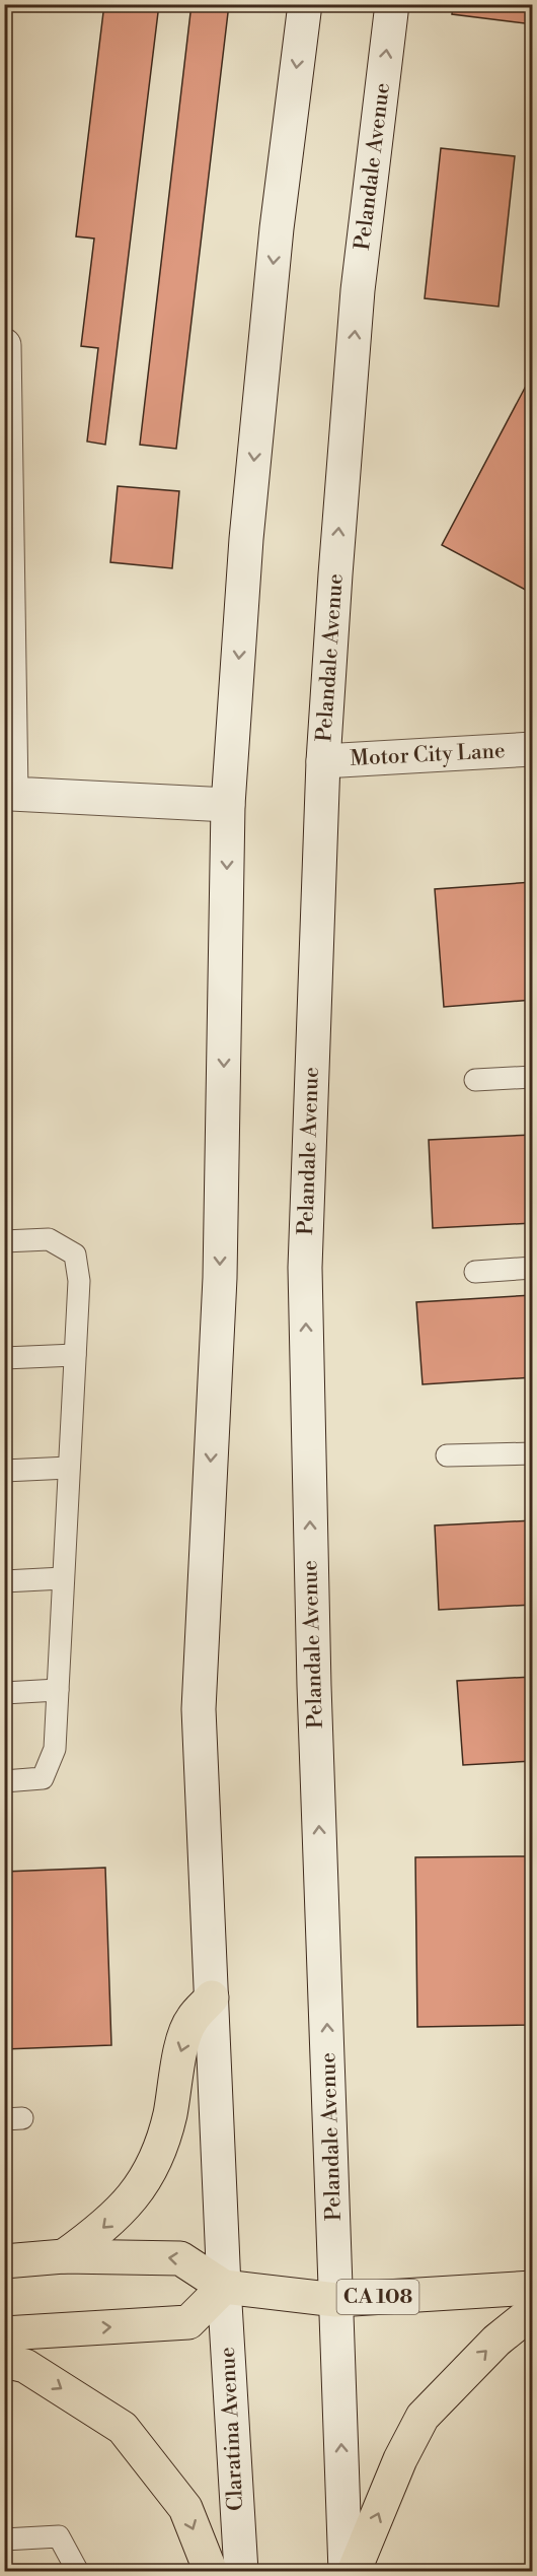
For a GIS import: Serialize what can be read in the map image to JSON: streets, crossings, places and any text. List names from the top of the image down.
{
  "streets": {
    "main road": [
      "Pelandale Avenue",
      "Motor City Lane",
      "CA 108",
      "Claratina Avenue"
    ]
  },
  "crossings": [
    ["Pelandale Avenue", "Motor City Lane"],
    ["Pelandale Avenue", "CA 108"],
    ["CA 108", "Claratina Avenue"]
  ]
}
